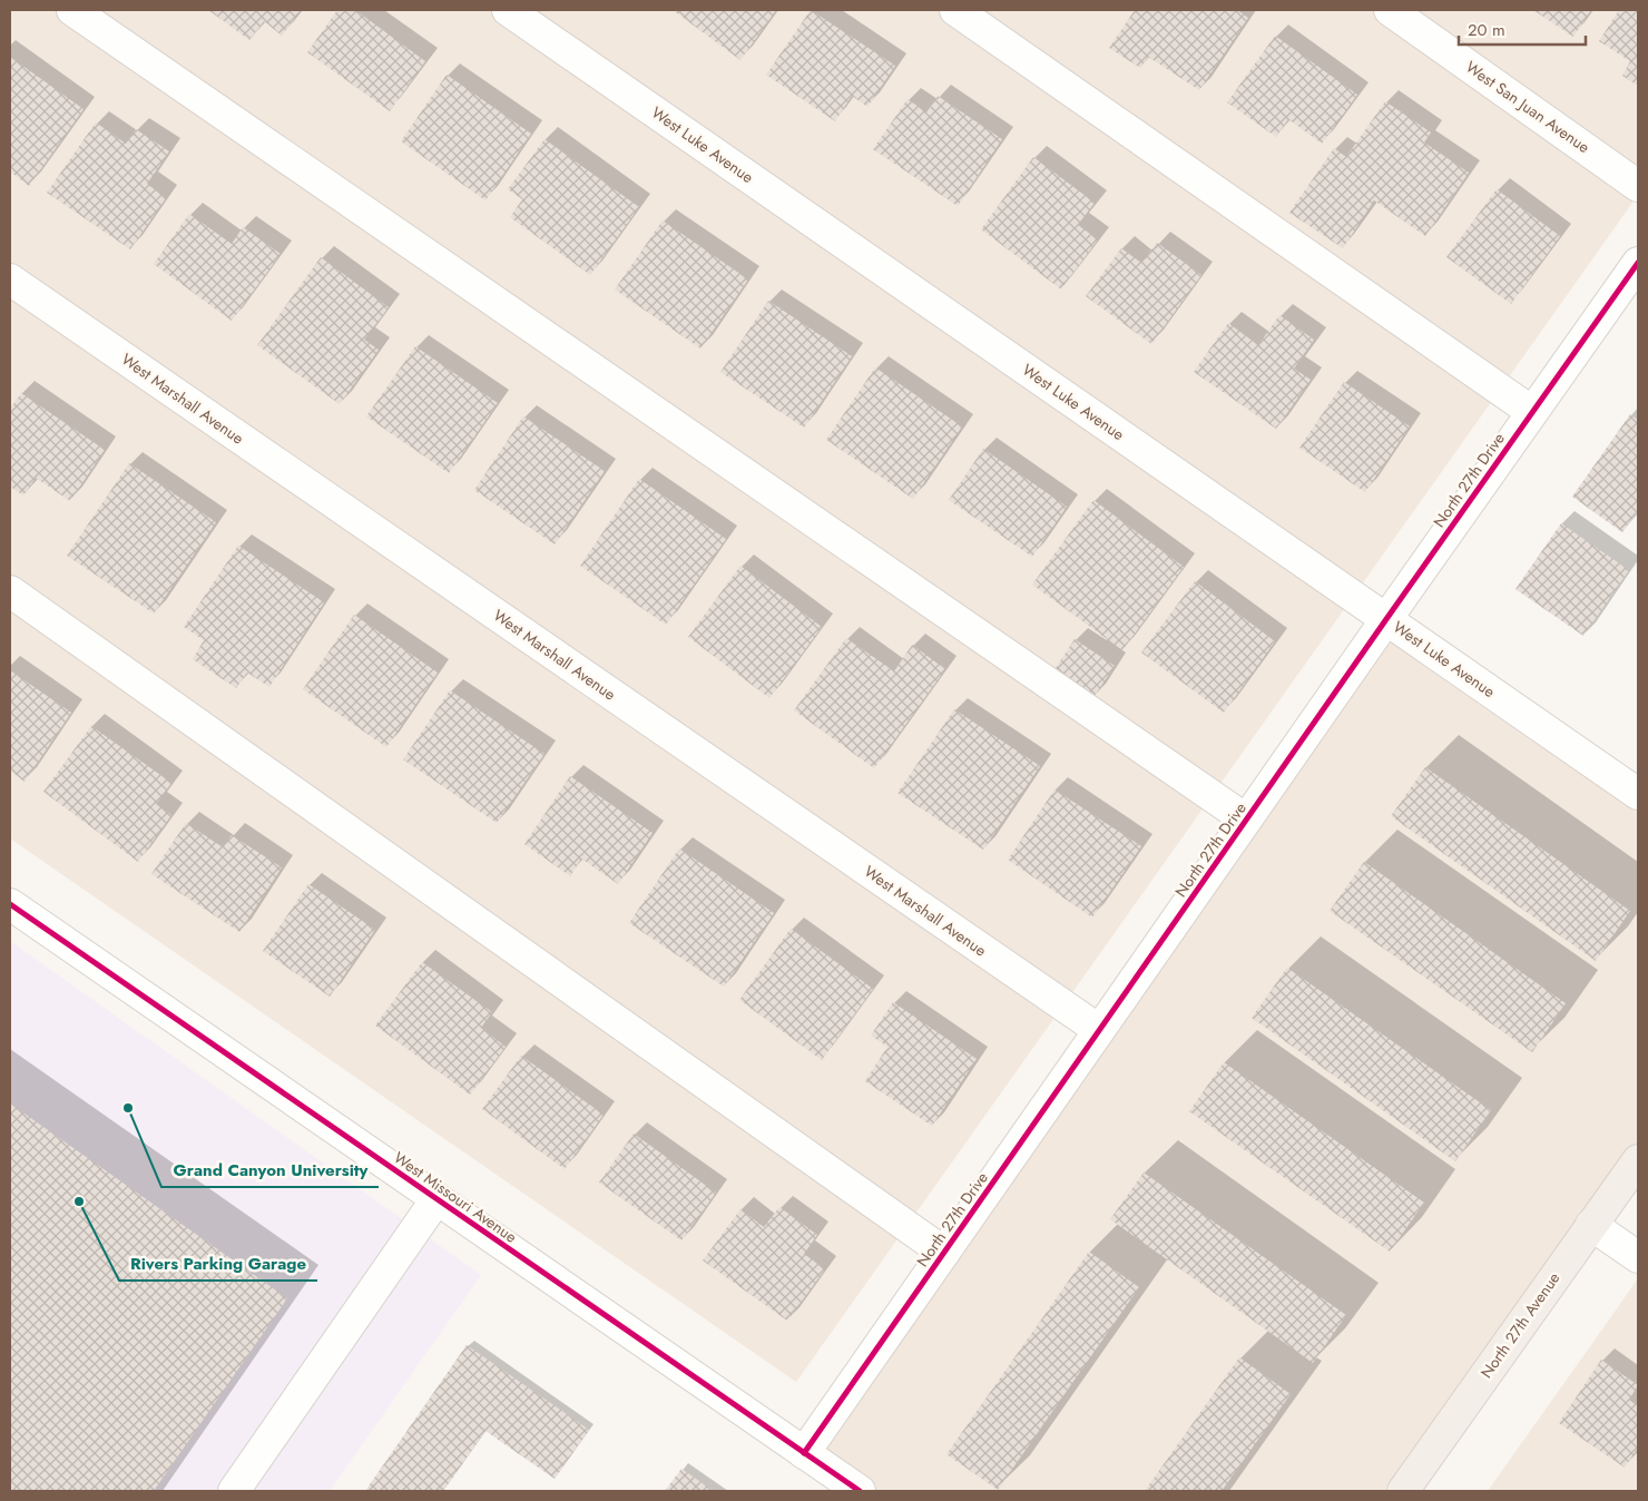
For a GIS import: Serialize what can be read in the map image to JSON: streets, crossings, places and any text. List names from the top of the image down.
{
  "streets": {
    "main road": ["North 27th Avenue"],
    "street": [
      "West San Juan Avenue",
      "West Luke Avenue",
      "West Marshall Avenue",
      "North 27th Drive",
      "West Missouri Avenue"
    ]
  },
  "crossings": [
    ["West Luke Avenue", "North 27th Drive"],
    ["West Marshall Avenue", "North 27th Drive"],
    ["North 27th Drive", "West Missouri Avenue"]
  ],
  "places": ["Grand Canyon University", "Rivers Parking Garage"],
  "scale_bar": "20 m"
}
